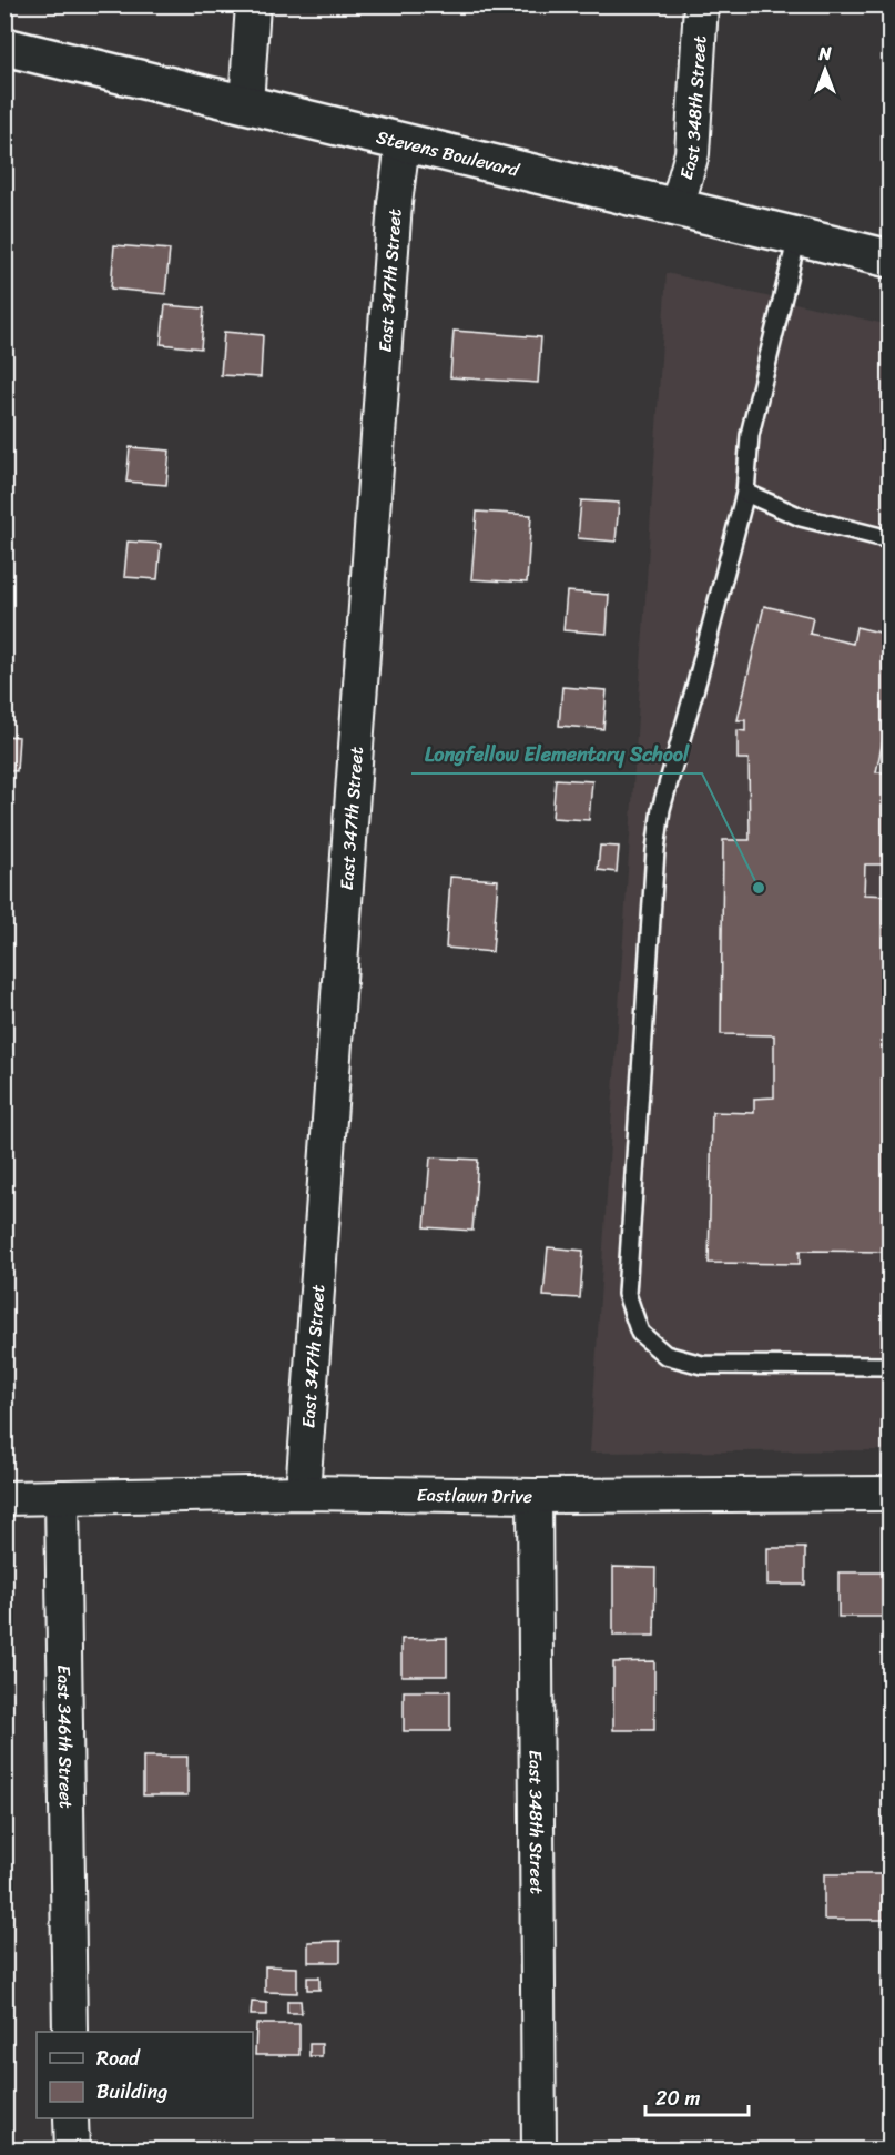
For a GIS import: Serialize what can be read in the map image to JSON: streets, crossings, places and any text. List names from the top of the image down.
{
  "streets": {
    "street": [
      "East 348th Street",
      "Stevens Boulevard",
      "East 347th Street",
      "Eastlawn Drive",
      "East 346th Street"
    ]
  },
  "crossings": [
    ["East 348th Street", "Stevens Boulevard"],
    ["East 348th Street", "Eastlawn Drive"],
    ["Stevens Boulevard", "East 347th Street"],
    ["East 347th Street", "Eastlawn Drive"],
    ["Eastlawn Drive", "East 346th Street"]
  ],
  "places": ["Longfellow Elementary School"],
  "legend": ["Road", "Building"],
  "scale_bar": "20 m",
  "north": "top"
}
